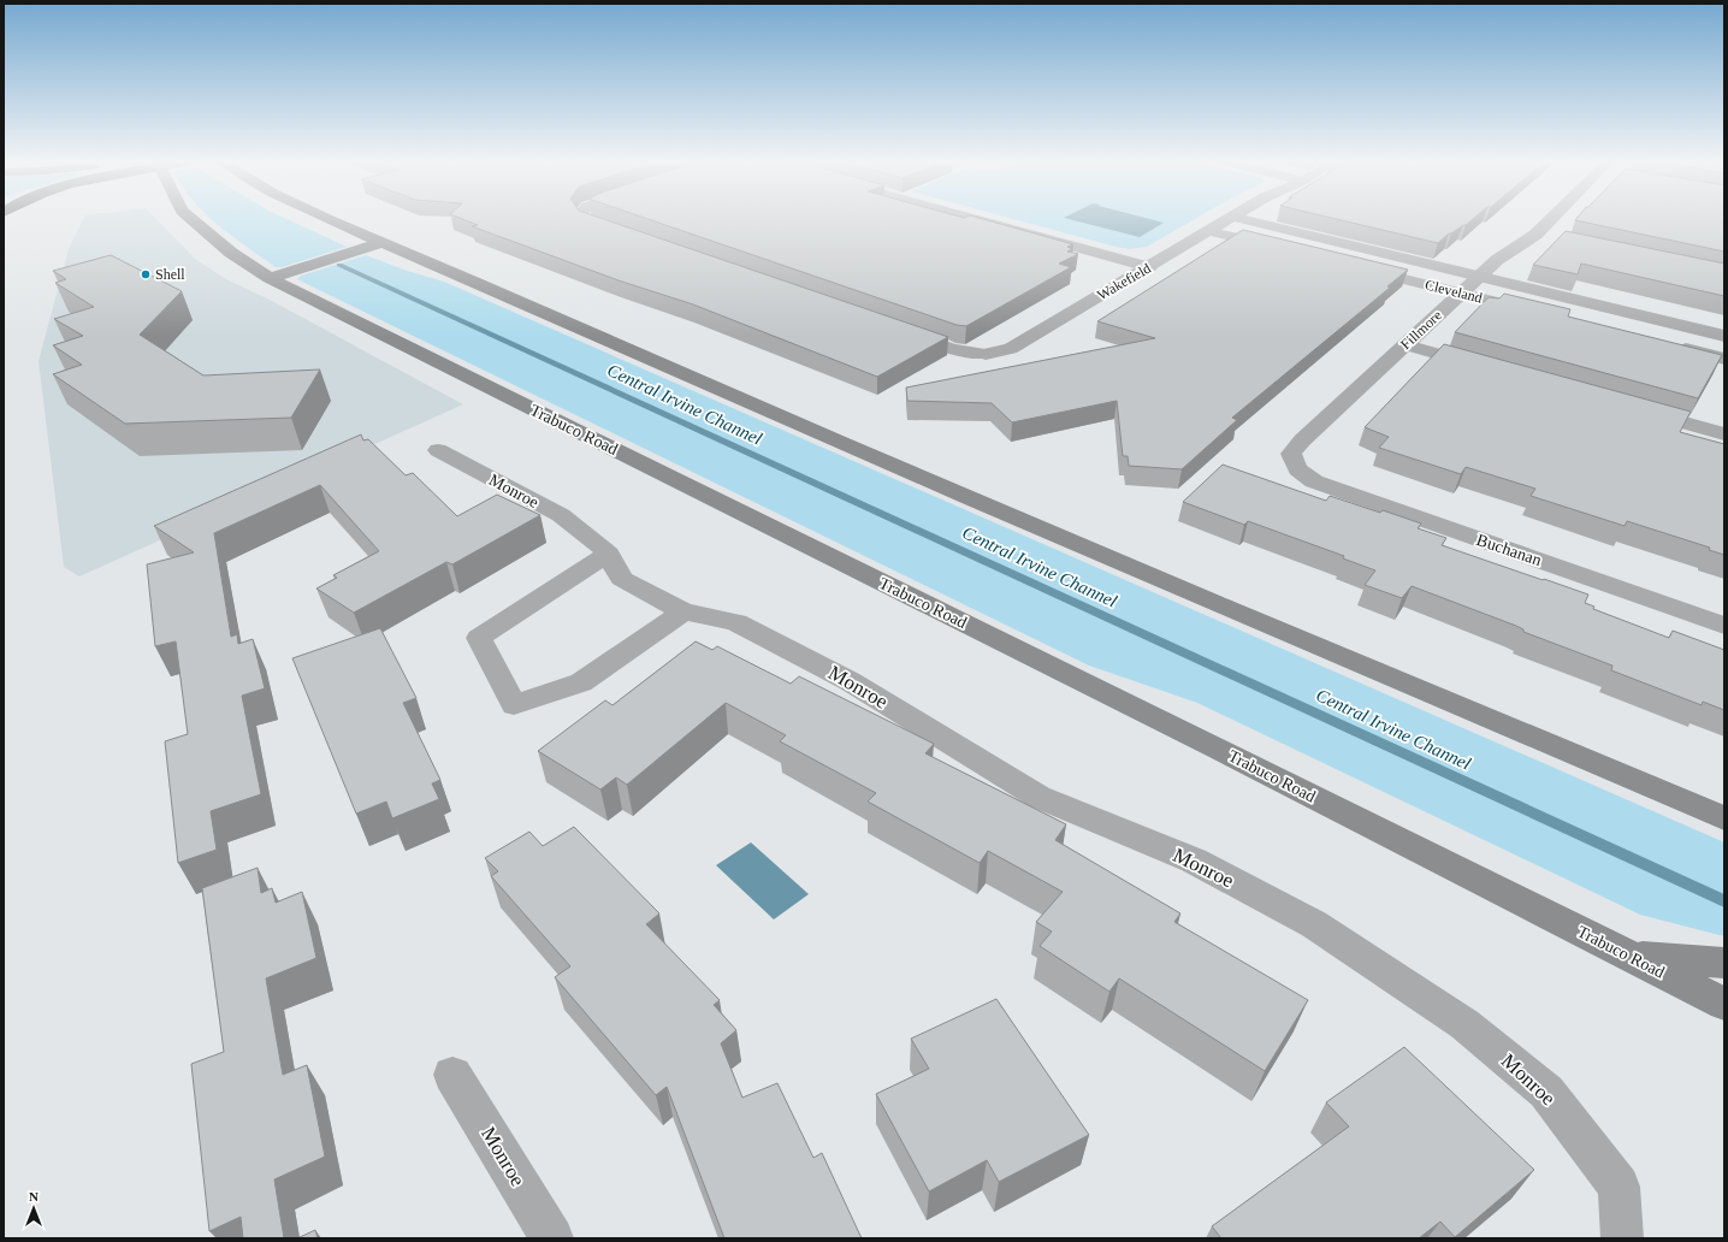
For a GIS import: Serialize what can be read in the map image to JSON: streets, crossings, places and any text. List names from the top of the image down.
{
  "streets": {
    "main road": ["Trabuco Road"],
    "street": [
      "Wakefield",
      "Cleveland",
      "Fillmore",
      "Monroe",
      "Buchanan"
    ]
  },
  "crossings": [
    ["Cleveland", "Fillmore"],
    ["Fillmore", "Buchanan"]
  ],
  "water": ["Central Irvine Channel"],
  "places": ["Shell"],
  "north": "top"
}
